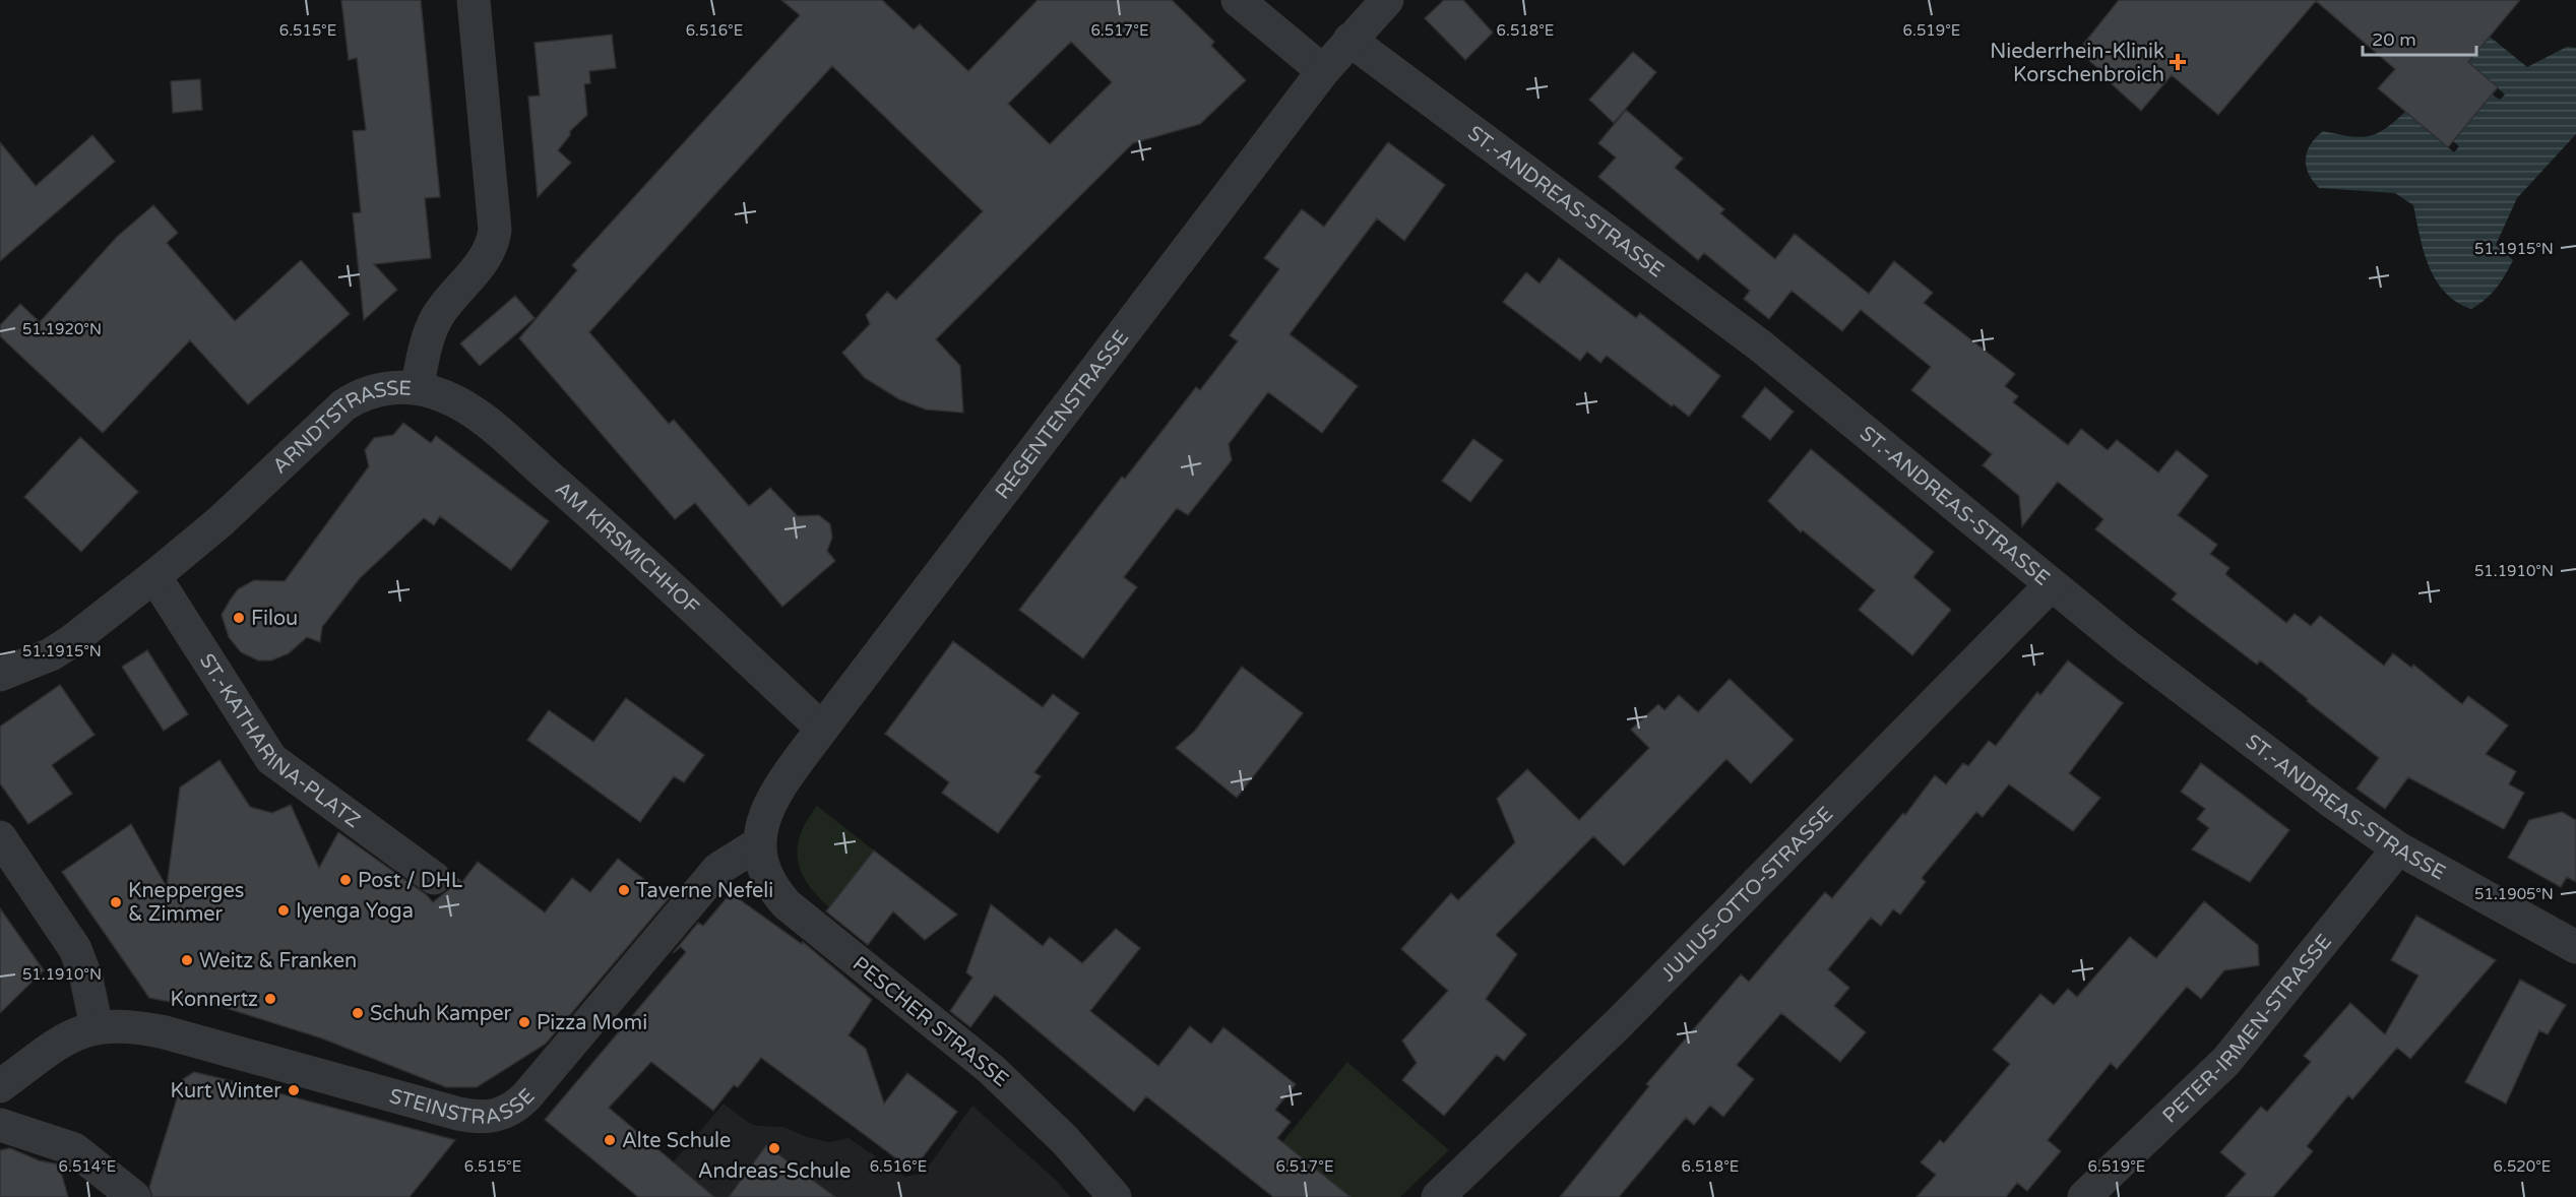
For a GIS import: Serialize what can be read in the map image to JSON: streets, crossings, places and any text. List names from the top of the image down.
{
  "streets": {
    "street": [
      "ST.-ANDREAS-STRASSE",
      "REGENTENSTRASSE",
      "ARNDTSTRASSE",
      "AM KIRSMICHHOF",
      "ST.-KATHARINA-PLATZ",
      "JULIUS-OTTO-STRASSE",
      "PESCHER STRASSE",
      "PETER-IRMEN-STRASSE",
      "STEINSTRASSE"
    ]
  },
  "crossings": [
    ["ST.-ANDREAS-STRASSE", "REGENTENSTRASSE"],
    ["ST.-ANDREAS-STRASSE", "JULIUS-OTTO-STRASSE"],
    ["ST.-ANDREAS-STRASSE", "PETER-IRMEN-STRASSE"],
    ["REGENTENSTRASSE", "AM KIRSMICHHOF"],
    ["REGENTENSTRASSE", "PESCHER STRASSE"],
    ["REGENTENSTRASSE", "STEINSTRASSE"],
    ["ARNDTSTRASSE", "AM KIRSMICHHOF"],
    ["ARNDTSTRASSE", "ST.-KATHARINA-PLATZ"],
    ["PESCHER STRASSE", "STEINSTRASSE"]
  ],
  "places": {
    "health": ["Niederrhein-Klinik Korschenbroich"],
    "other": [
      "Filou",
      "Post / DHL",
      "Taverne Nefeli",
      "Knepperges & Zimmer",
      "Iyenga Yoga",
      "Weitz & Franken",
      "Konnertz",
      "Schuh Kamper",
      "Pizza Momi",
      "Kurt Winter",
      "Alte Schule",
      "Andreas-Schule"
    ]
  },
  "scale_bar": "20 m",
  "coordinates": [
    "6.515°E",
    "6.516°E",
    "6.517°E",
    "6.518°E",
    "6.519°E",
    "51.1915°N",
    "51.1920°N",
    "51.1910°N",
    "51.1905°N",
    "6.514°E",
    "6.520°E"
  ]
}
